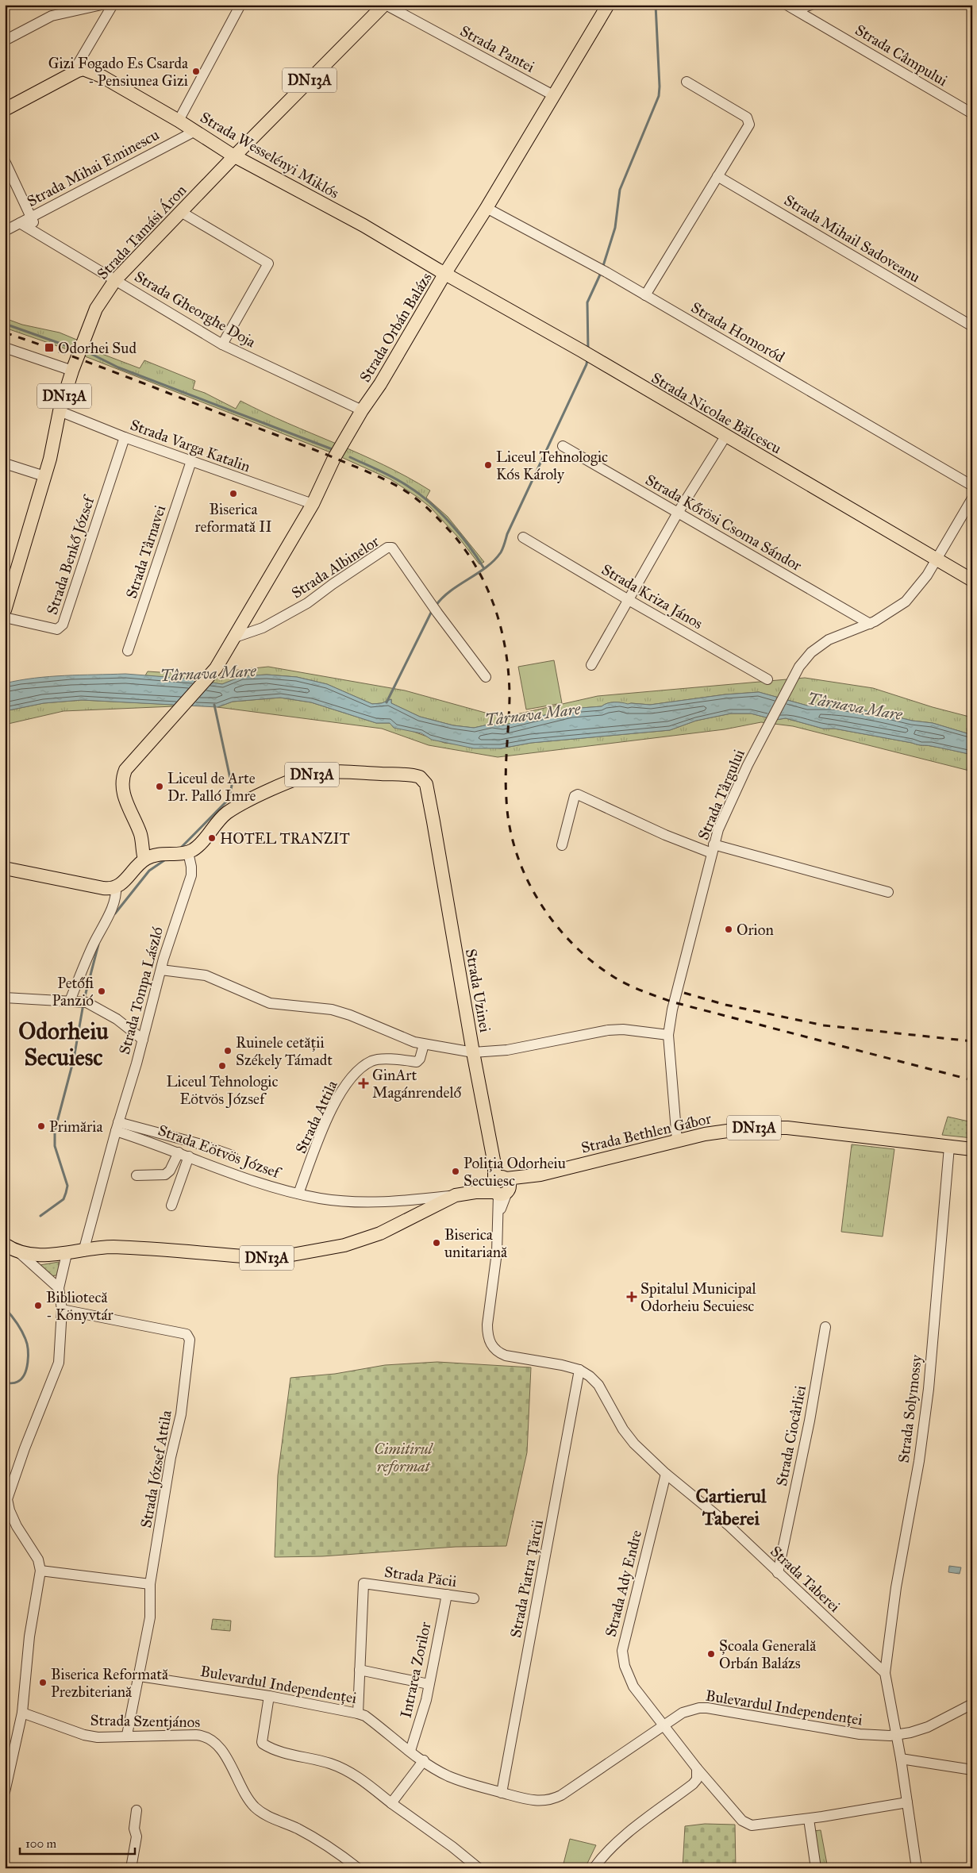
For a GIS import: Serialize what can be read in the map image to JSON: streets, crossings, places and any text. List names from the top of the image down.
{
  "streets": {
    "main road": [
      "DN13A",
      "Strada Wesselényi Miklós",
      "Strada Tamási Áron",
      "Strada Orbán Balázs",
      "Strada Nicolae Bălcescu",
      "Strada Uzinei",
      "Strada Bethlen Gábor"
    ],
    "street": [
      "Strada Pantei",
      "Strada Câmpului",
      "Strada Mihai Eminescu",
      "Strada Mihail Sadoveanu",
      "Strada Gheorghe Doja",
      "Strada Homoród",
      "Strada Varga Katalin",
      "Strada Kőrösi Csoma Sándor",
      "Strada Târnavei",
      "Strada Benkő József",
      "Strada Albinelor",
      "Strada Kriza János",
      "Strada Târgului",
      "Strada Tompa László",
      "Strada Attila",
      "Strada Eötvös József",
      "Strada Solymossy",
      "Strada Ciocârliei",
      "Strada József Attila",
      "Strada Păcii",
      "Strada Piatra Țărcii",
      "Strada Taberei",
      "Strada Ady Endre",
      "Intrarea Zorilor",
      "Bulevardul Independenței",
      "Strada Szentjános"
    ]
  },
  "crossings": [
    ["Strada Pantei", "Strada Tamási Áron"],
    ["Strada Pantei", "Strada Orbán Balázs"],
    ["DN13A", "Strada Tompa László"],
    ["DN13A", "Strada Uzinei"],
    ["DN13A", "Strada Bethlen Gábor"],
    ["DN13A", "Strada Eötvös József"],
    ["DN13A", "Strada Taberei"],
    ["Strada Wesselényi Miklós", "Strada Mihai Eminescu"],
    ["Strada Wesselényi Miklós", "Strada Tamási Áron"],
    ["Strada Wesselényi Miklós", "Strada Orbán Balázs"],
    ["Strada Wesselényi Miklós", "Strada Nicolae Bălcescu"],
    ["Strada Mihai Eminescu", "Strada Gheorghe Doja"],
    ["Strada Tamási Áron", "Strada Gheorghe Doja"],
    ["Strada Tamási Áron", "Strada Varga Katalin"],
    ["Strada Gheorghe Doja", "Strada Orbán Balázs"],
    ["Strada Orbán Balázs", "Strada Homoród"],
    ["Strada Orbán Balázs", "Strada Nicolae Bălcescu"],
    ["Strada Orbán Balázs", "Strada Varga Katalin"],
    ["Strada Orbán Balázs", "Strada Albinelor"],
    ["Strada Nicolae Bălcescu", "Strada Târgului"],
    ["Strada Varga Katalin", "Strada Târnavei"],
    ["Strada Varga Katalin", "Strada Benkő József"],
    ["Strada Kőrösi Csoma Sándor", "Strada Târgului"],
    ["Strada Târgului", "Strada Bethlen Gábor"],
    ["Strada Tompa László", "Strada Uzinei"],
    ["Strada Tompa László", "Strada Eötvös József"],
    ["Strada Uzinei", "Strada Bethlen Gábor"],
    ["Strada Uzinei", "Strada Taberei"],
    ["Strada Attila", "Strada Eötvös József"],
    ["Strada Bethlen Gábor", "Strada Solymossy"],
    ["Strada Bethlen Gábor", "Strada Taberei"],
    ["Strada Solymossy", "Strada Taberei"],
    ["Strada Ciocârliei", "Strada Taberei"],
    ["Strada József Attila", "Bulevardul Independenței"],
    ["Strada József Attila", "Strada Szentjános"],
    ["Strada Păcii", "Intrarea Zorilor"],
    ["Strada Piatra Țărcii", "Strada Taberei"],
    ["Strada Piatra Țărcii", "Bulevardul Independenței"],
    ["Strada Taberei", "Strada Ady Endre"],
    ["Strada Ady Endre", "Bulevardul Independenței"],
    ["Intrarea Zorilor", "Bulevardul Independenței"]
  ],
  "districts": ["Odorheiu Secuiesc", "Cartierul Taberei"],
  "water": ["Târnava Mare"],
  "parks": ["Cimitirul reformat"],
  "places": {
    "other": [
      "Gizi Fogado Es Csarda - Pensiunea Gizi",
      "Liceul Tehnologic Kós Károly",
      "Biserica reformată II",
      "Liceul de Arte Dr. Palló Imre",
      "HOTEL TRANZIT",
      "Orion",
      "Petőfi Panzió",
      "Ruinele cetății Székely Támadt",
      "Liceul Tehnologic Eötvös József",
      "Primăria",
      "Poliția Odorheiu Secuiesc",
      "Biserica unitariană",
      "Bibliotecă - Könyvtár",
      "Școala Generală Orbán Balázs",
      "Biserica Reformată Prezbiteriană"
    ],
    "transit": ["Odorhei Sud"],
    "health": ["GinArt Magánrendelő", "Spitalul Municipal Odorheiu Secuiesc"]
  },
  "scale_bar": "100 m"
}
